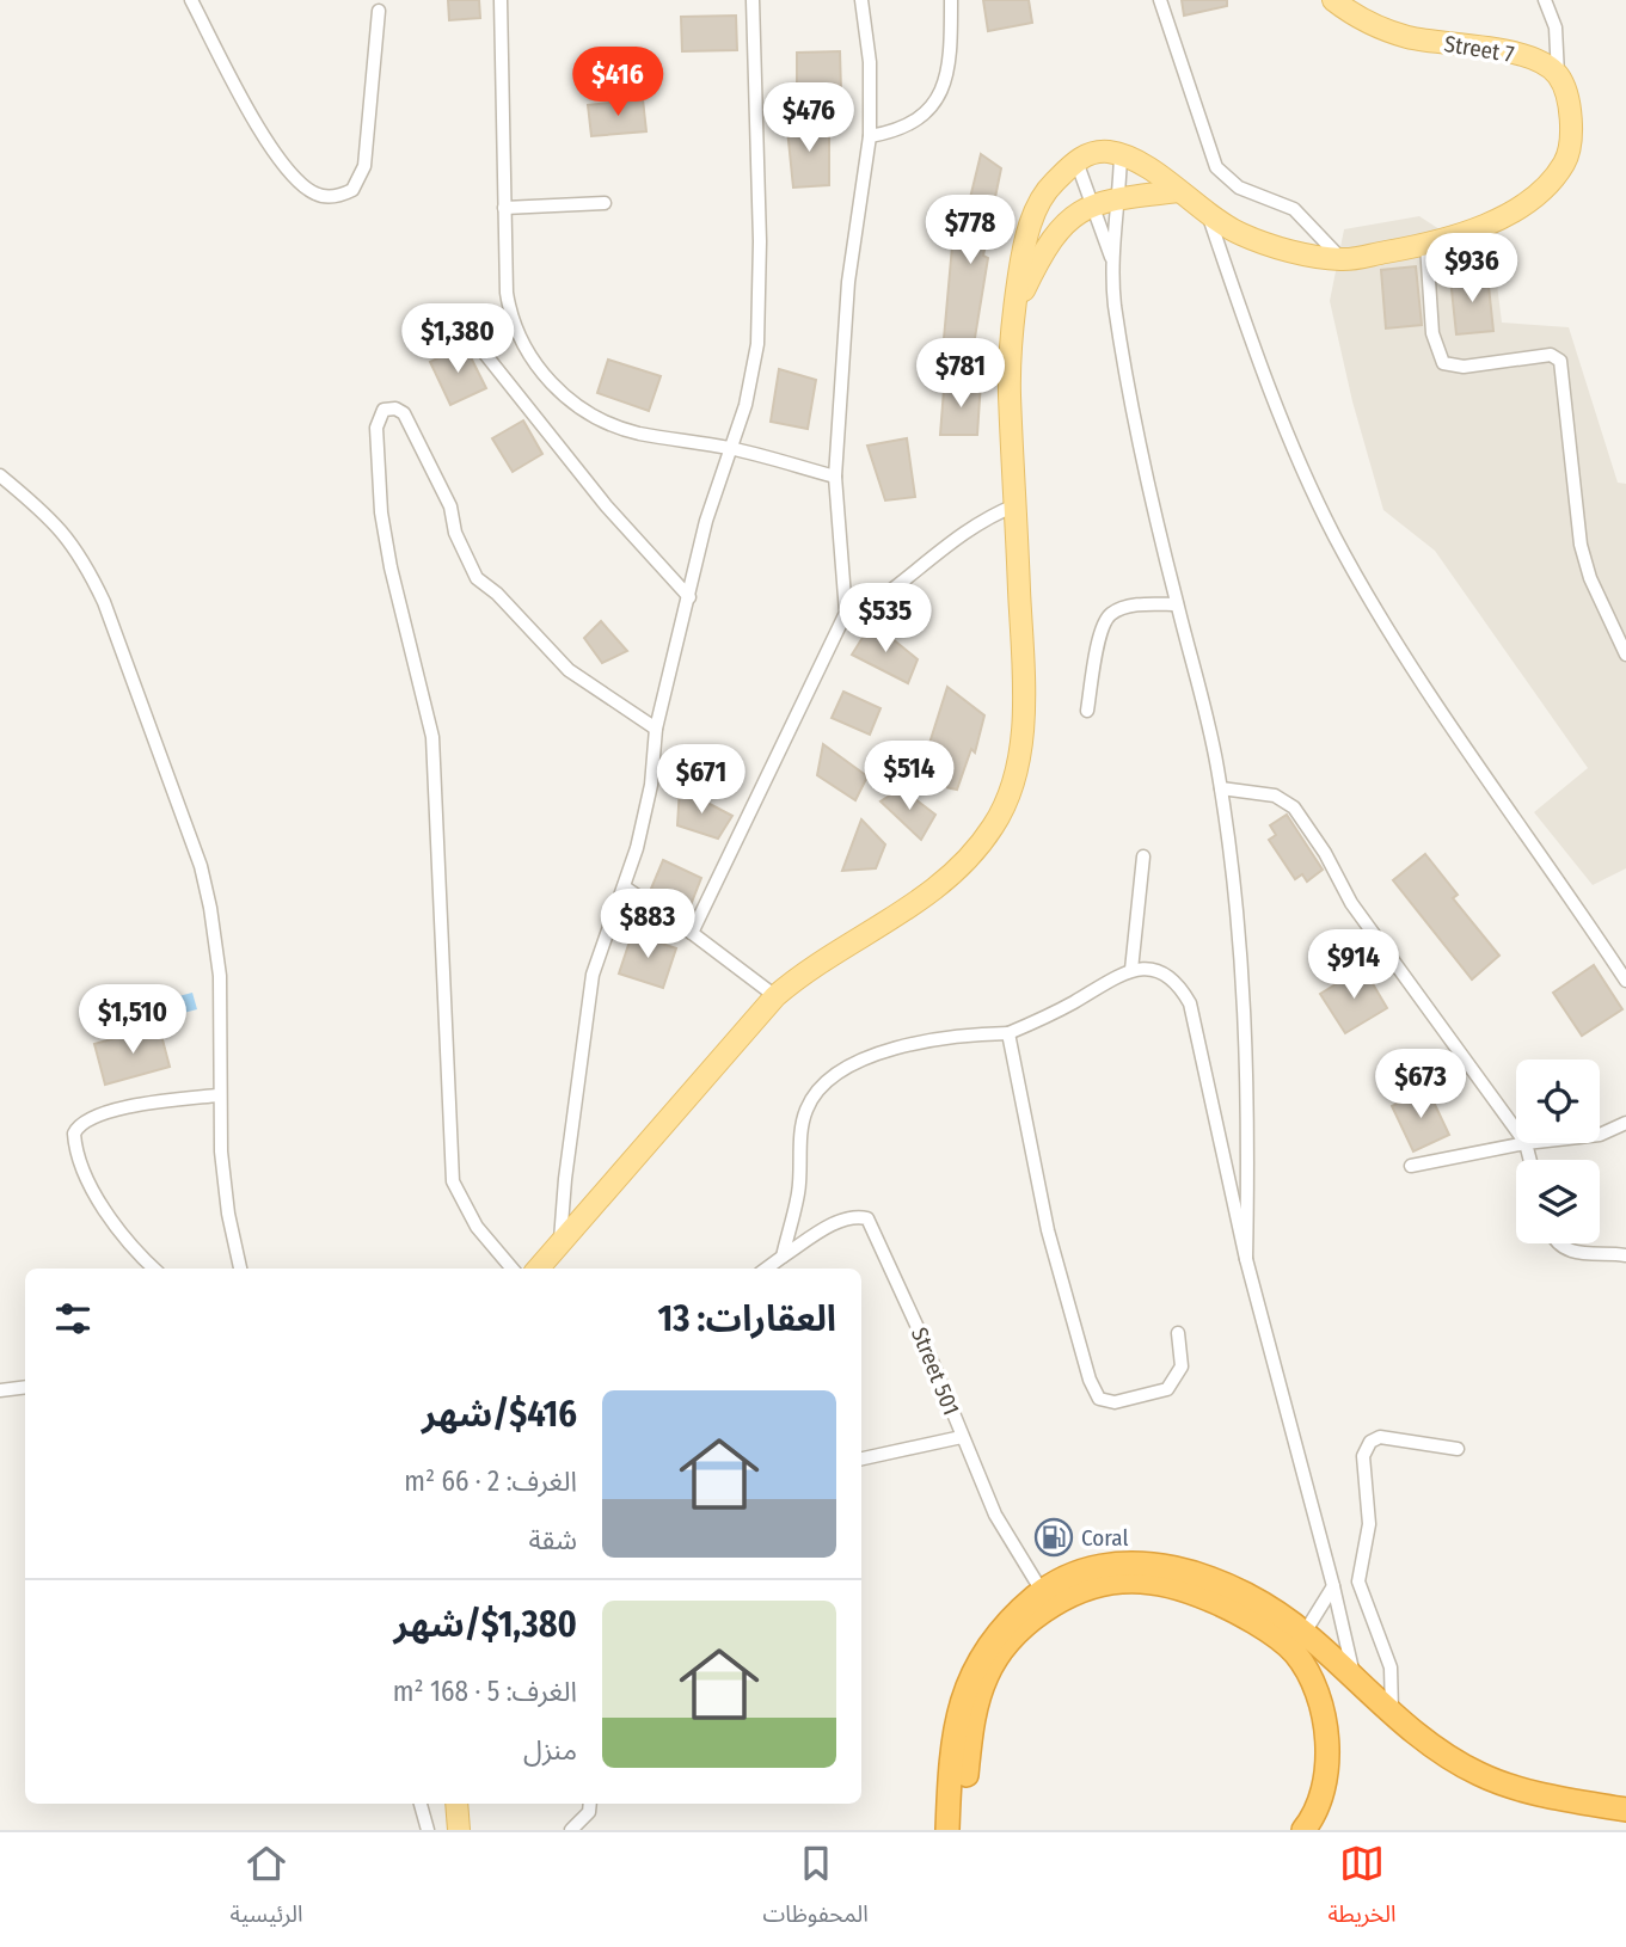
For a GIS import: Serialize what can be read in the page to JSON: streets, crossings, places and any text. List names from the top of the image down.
{
  "streets": {
    "main road": ["Street 7"],
    "street": ["Street 501"]
  },
  "places": {
    "fuel station": ["Coral"]
  },
  "page": {
    "price": [
      "$416",
      "$476",
      "$778",
      "$936",
      "$1,380",
      "$781",
      "$535",
      "$514",
      "$671",
      "$883",
      "$914",
      "$1,510",
      "$673"
    ],
    "heading": "العقارات: 13",
    "list": [
      {
        "name": "$416/شهر",
        "note": "الغرف: 2 · 66 m² · شقة"
      },
      {
        "name": "$1,380/شهر",
        "note": "الغرف: 5 · 168 m² · منزل"
      }
    ],
    "tabs": ["الخريطة", "المحفوظات", "الرئيسية"]
  }
}
